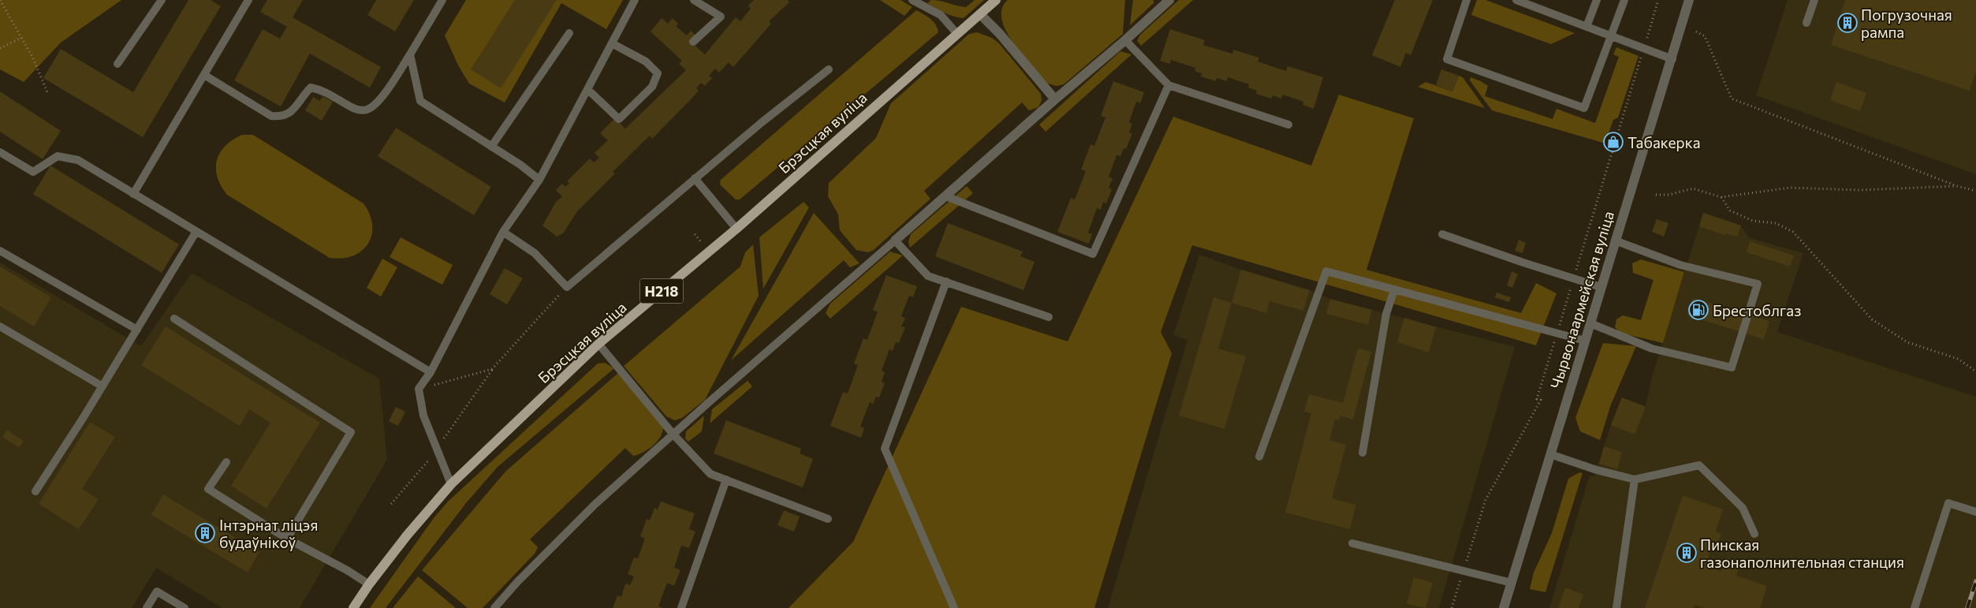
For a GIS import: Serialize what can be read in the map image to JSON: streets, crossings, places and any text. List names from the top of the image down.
{
  "streets": {
    "main road": ["Брэсцкая вуліца", "Н218"],
    "street": ["Чырвонаармейская вуліца"]
  },
  "places": {
    "building": ["Погрузочная рампа", "Інтэрнат ліцэя будаўнікоў", "Пинская газонаполнительная станция"],
    "shop": ["Табакерка"],
    "fuel station": ["Брестоблгаз"]
  }
}
